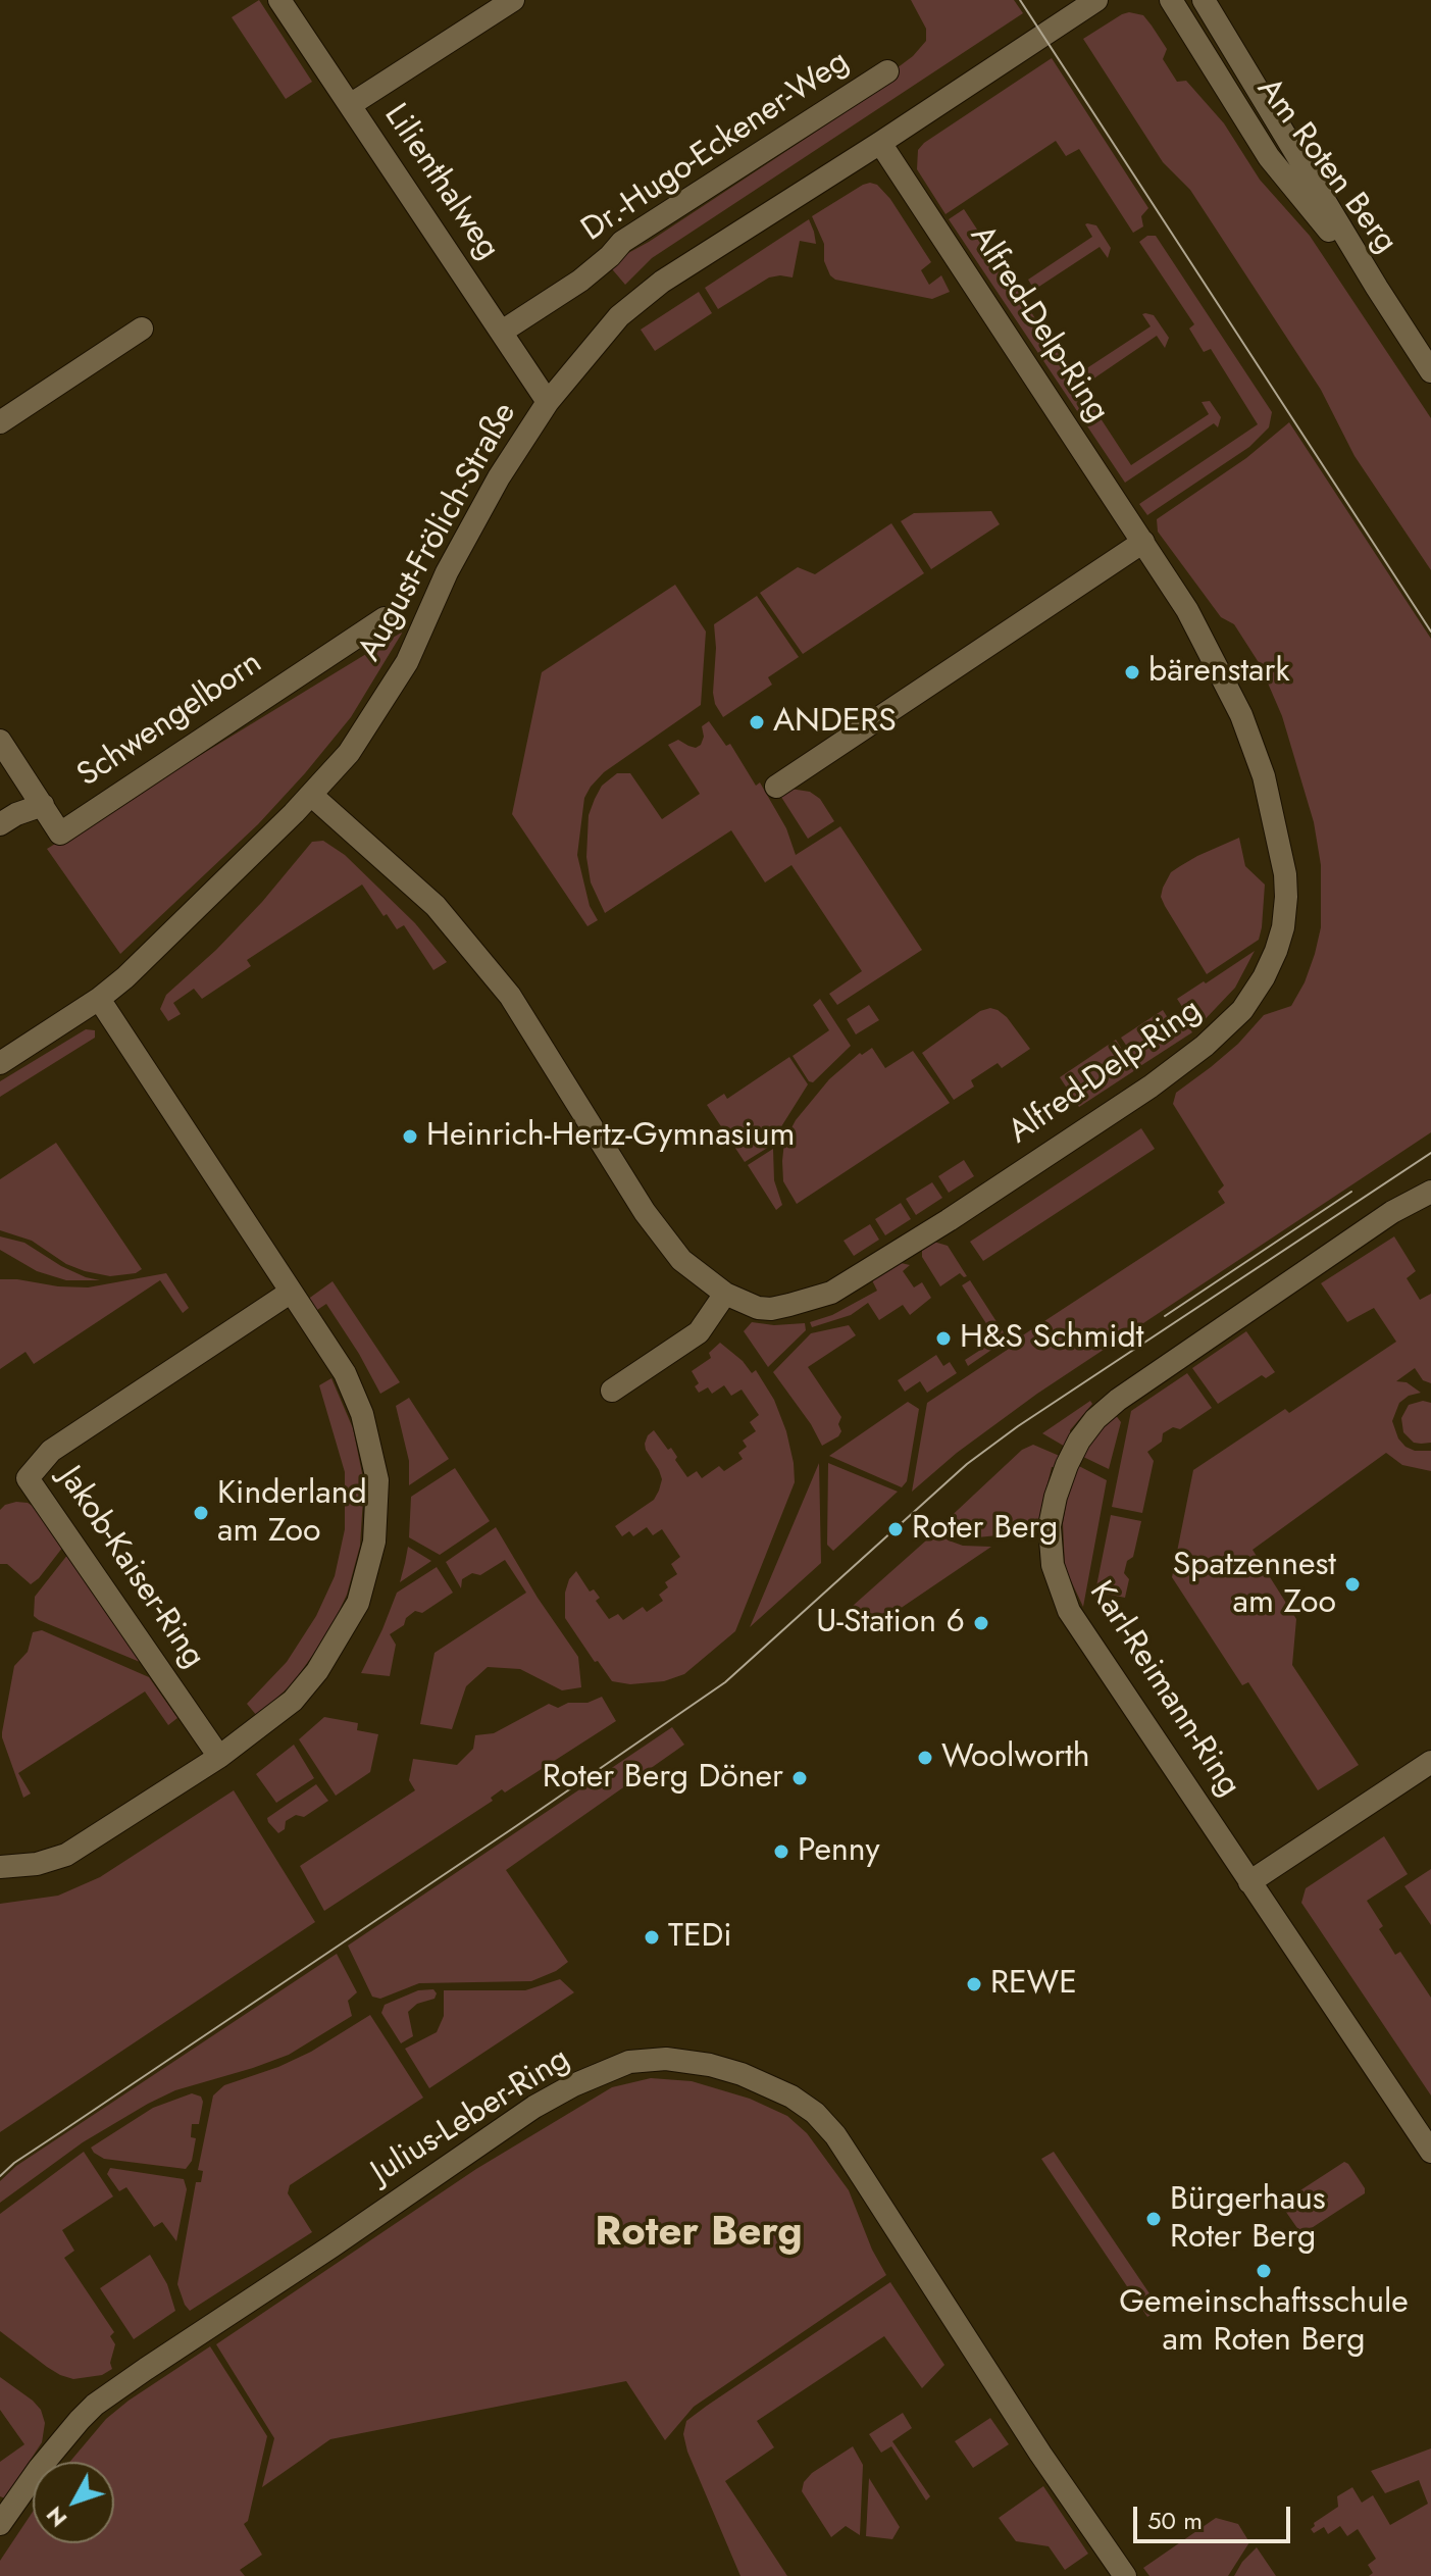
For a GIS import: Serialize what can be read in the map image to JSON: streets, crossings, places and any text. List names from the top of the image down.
{
  "streets": {
    "street": [
      "Dr.-Hugo-Eckener-Weg",
      "Am Roten Berg",
      "Lilienthalweg",
      "Alfred-Delp-Ring",
      "August-Frölich-Straße",
      "Schwengelborn",
      "Jakob-Kaiser-Ring",
      "Karl-Reimann-Ring",
      "Julius-Leber-Ring"
    ]
  },
  "crossings": [
    ["Dr.-Hugo-Eckener-Weg", "Lilienthalweg"],
    ["Lilienthalweg", "August-Frölich-Straße"],
    ["Alfred-Delp-Ring", "August-Frölich-Straße"]
  ],
  "districts": ["Roter Berg"],
  "places": [
    "bärenstark",
    "ANDERS",
    "Heinrich-Hertz-Gymnasium",
    "H&S Schmidt",
    "Kinderland am Zoo",
    "Roter Berg",
    "Spatzennest am Zoo",
    "U-Station 6",
    "Woolworth",
    "Roter Berg Döner",
    "Penny",
    "TEDi",
    "REWE",
    "Bürgerhaus Roter Berg",
    "Gemeinschaftsschule am Roten Berg"
  ],
  "scale_bar": "50 m",
  "north": "bottom left"
}
